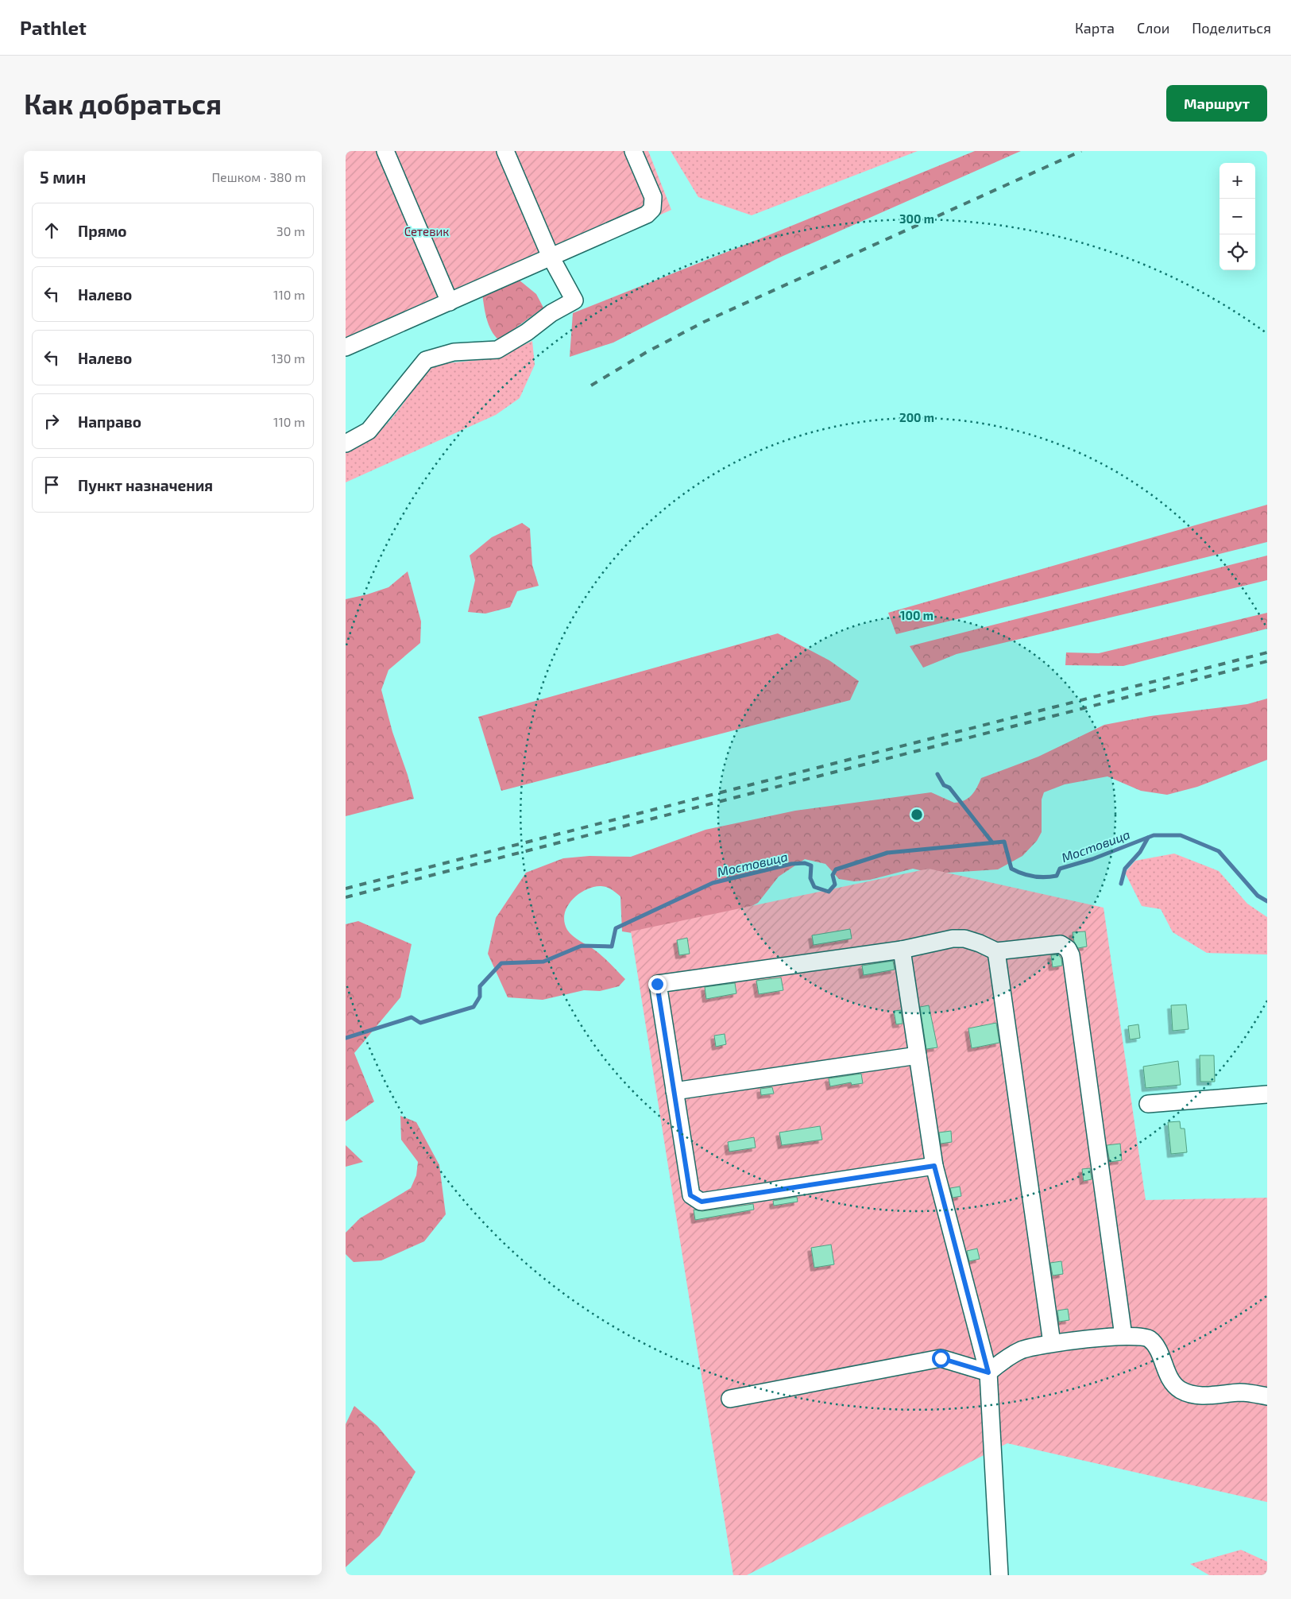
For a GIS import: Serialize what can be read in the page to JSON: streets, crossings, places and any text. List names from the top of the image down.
{
  "water": ["Мостовица"],
  "parks": ["Сетевик"],
  "page": {
    "header": "Pathlet",
    "nav": ["Карта", "Слои", "Поделиться"],
    "buttons": "Маршрут",
    "title": "Как добраться",
    "heading": ["5 мин", "Пешком · 380 m"],
    "map_buttons": ["+", "−"],
    "list": [
      ["Прямо", "30 m"],
      ["Налево", "110 m"],
      ["Налево", "130 m"],
      ["Направо", "110 m"],
      "Пункт назначения"
    ]
  },
  "rings": ["300 m", "200 m", "100 m"]
}
